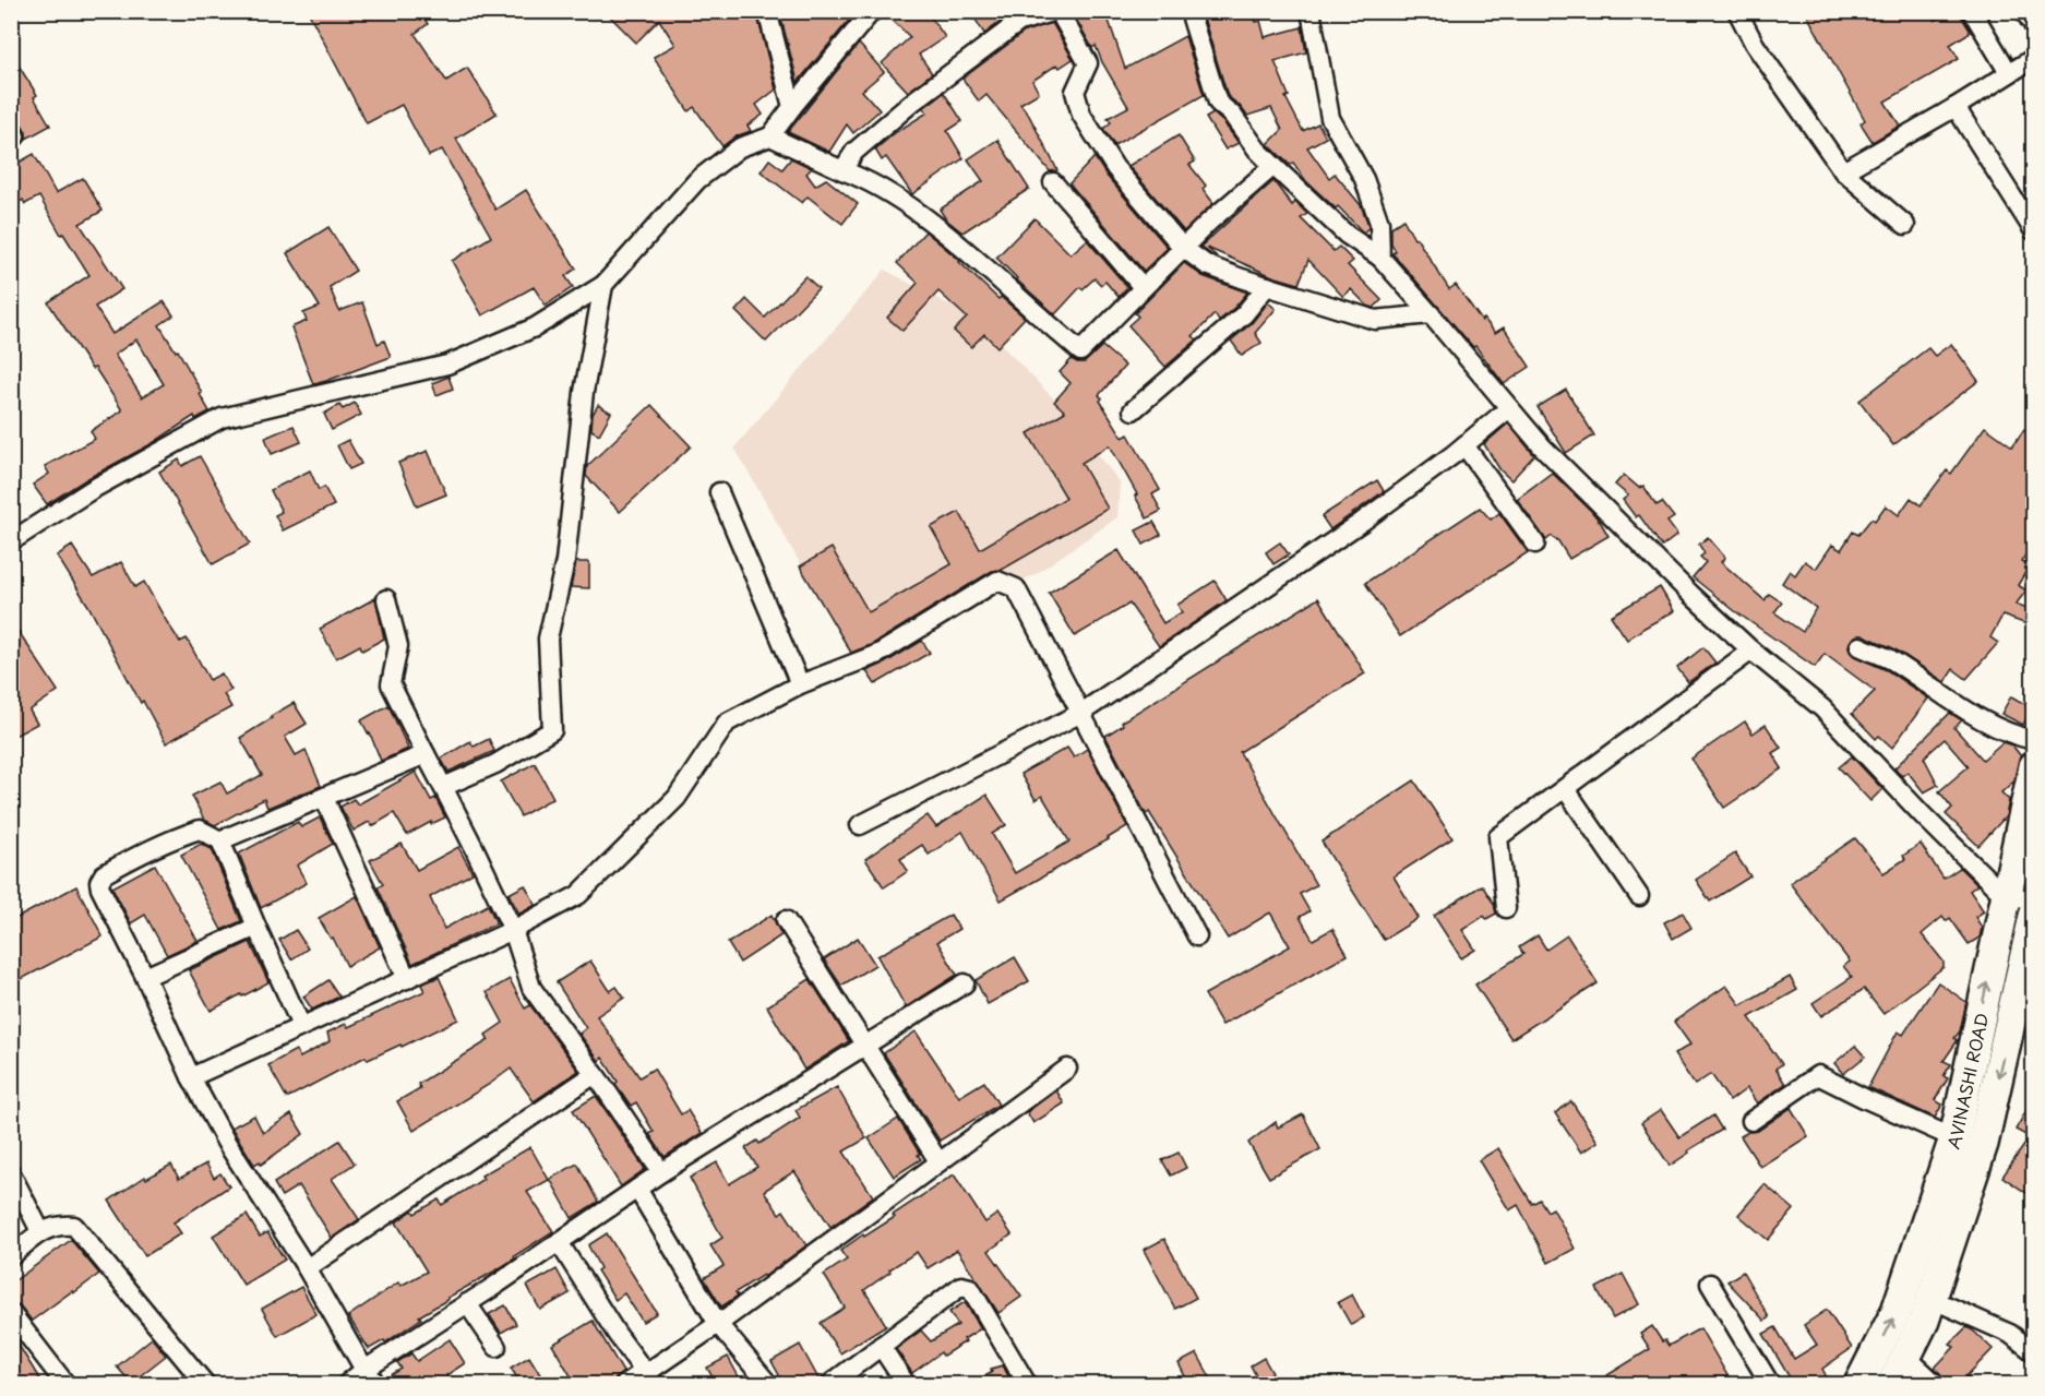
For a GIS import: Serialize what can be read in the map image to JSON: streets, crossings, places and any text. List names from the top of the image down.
{
  "streets": {
    "main road": ["AVINASHI ROAD"]
  }
}
